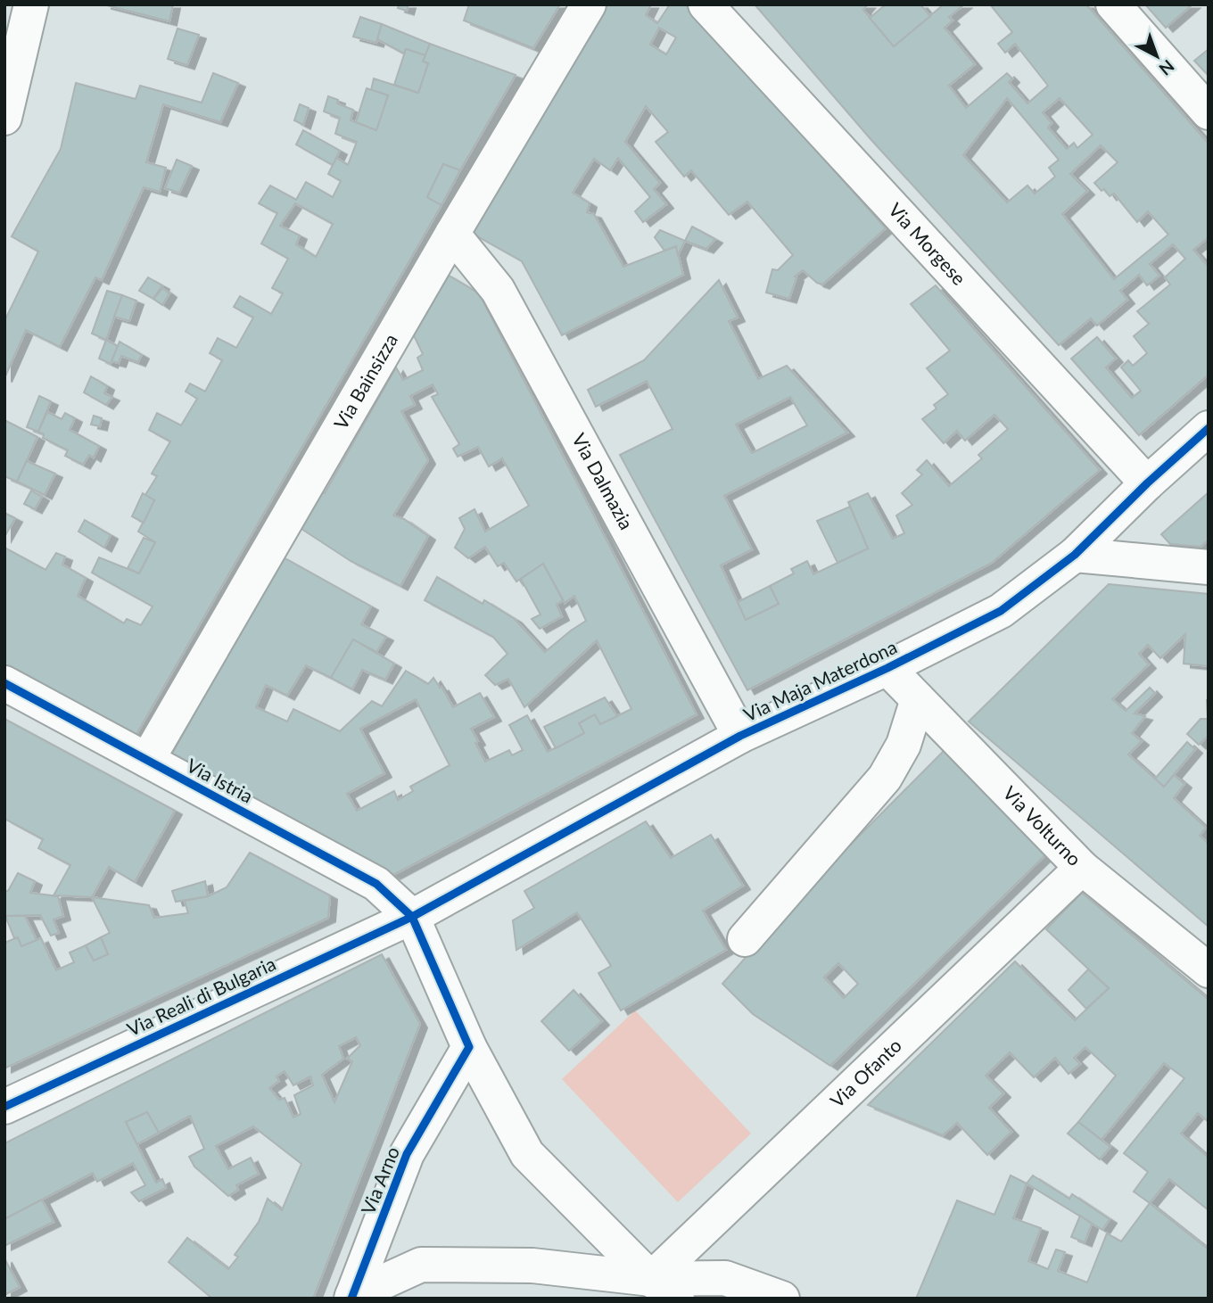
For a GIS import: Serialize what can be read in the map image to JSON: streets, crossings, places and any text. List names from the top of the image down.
{
  "streets": {
    "street": [
      "Via Morgese",
      "Via Bainsizza",
      "Via Dalmazia",
      "Via Maja Materdona",
      "Via Istria",
      "Via Volturno",
      "Via Reali di Bulgaria",
      "Via Ofanto",
      "Via Arno"
    ]
  },
  "crossings": [
    ["Via Morgese", "Via Maja Materdona"],
    ["Via Bainsizza", "Via Dalmazia"],
    ["Via Bainsizza", "Via Istria"],
    ["Via Dalmazia", "Via Maja Materdona"],
    ["Via Maja Materdona", "Via Istria"],
    ["Via Maja Materdona", "Via Volturno"],
    ["Via Maja Materdona", "Via Reali di Bulgaria"],
    ["Via Istria", "Via Reali di Bulgaria"],
    ["Via Volturno", "Via Ofanto"]
  ],
  "north": "bottom right"
}
